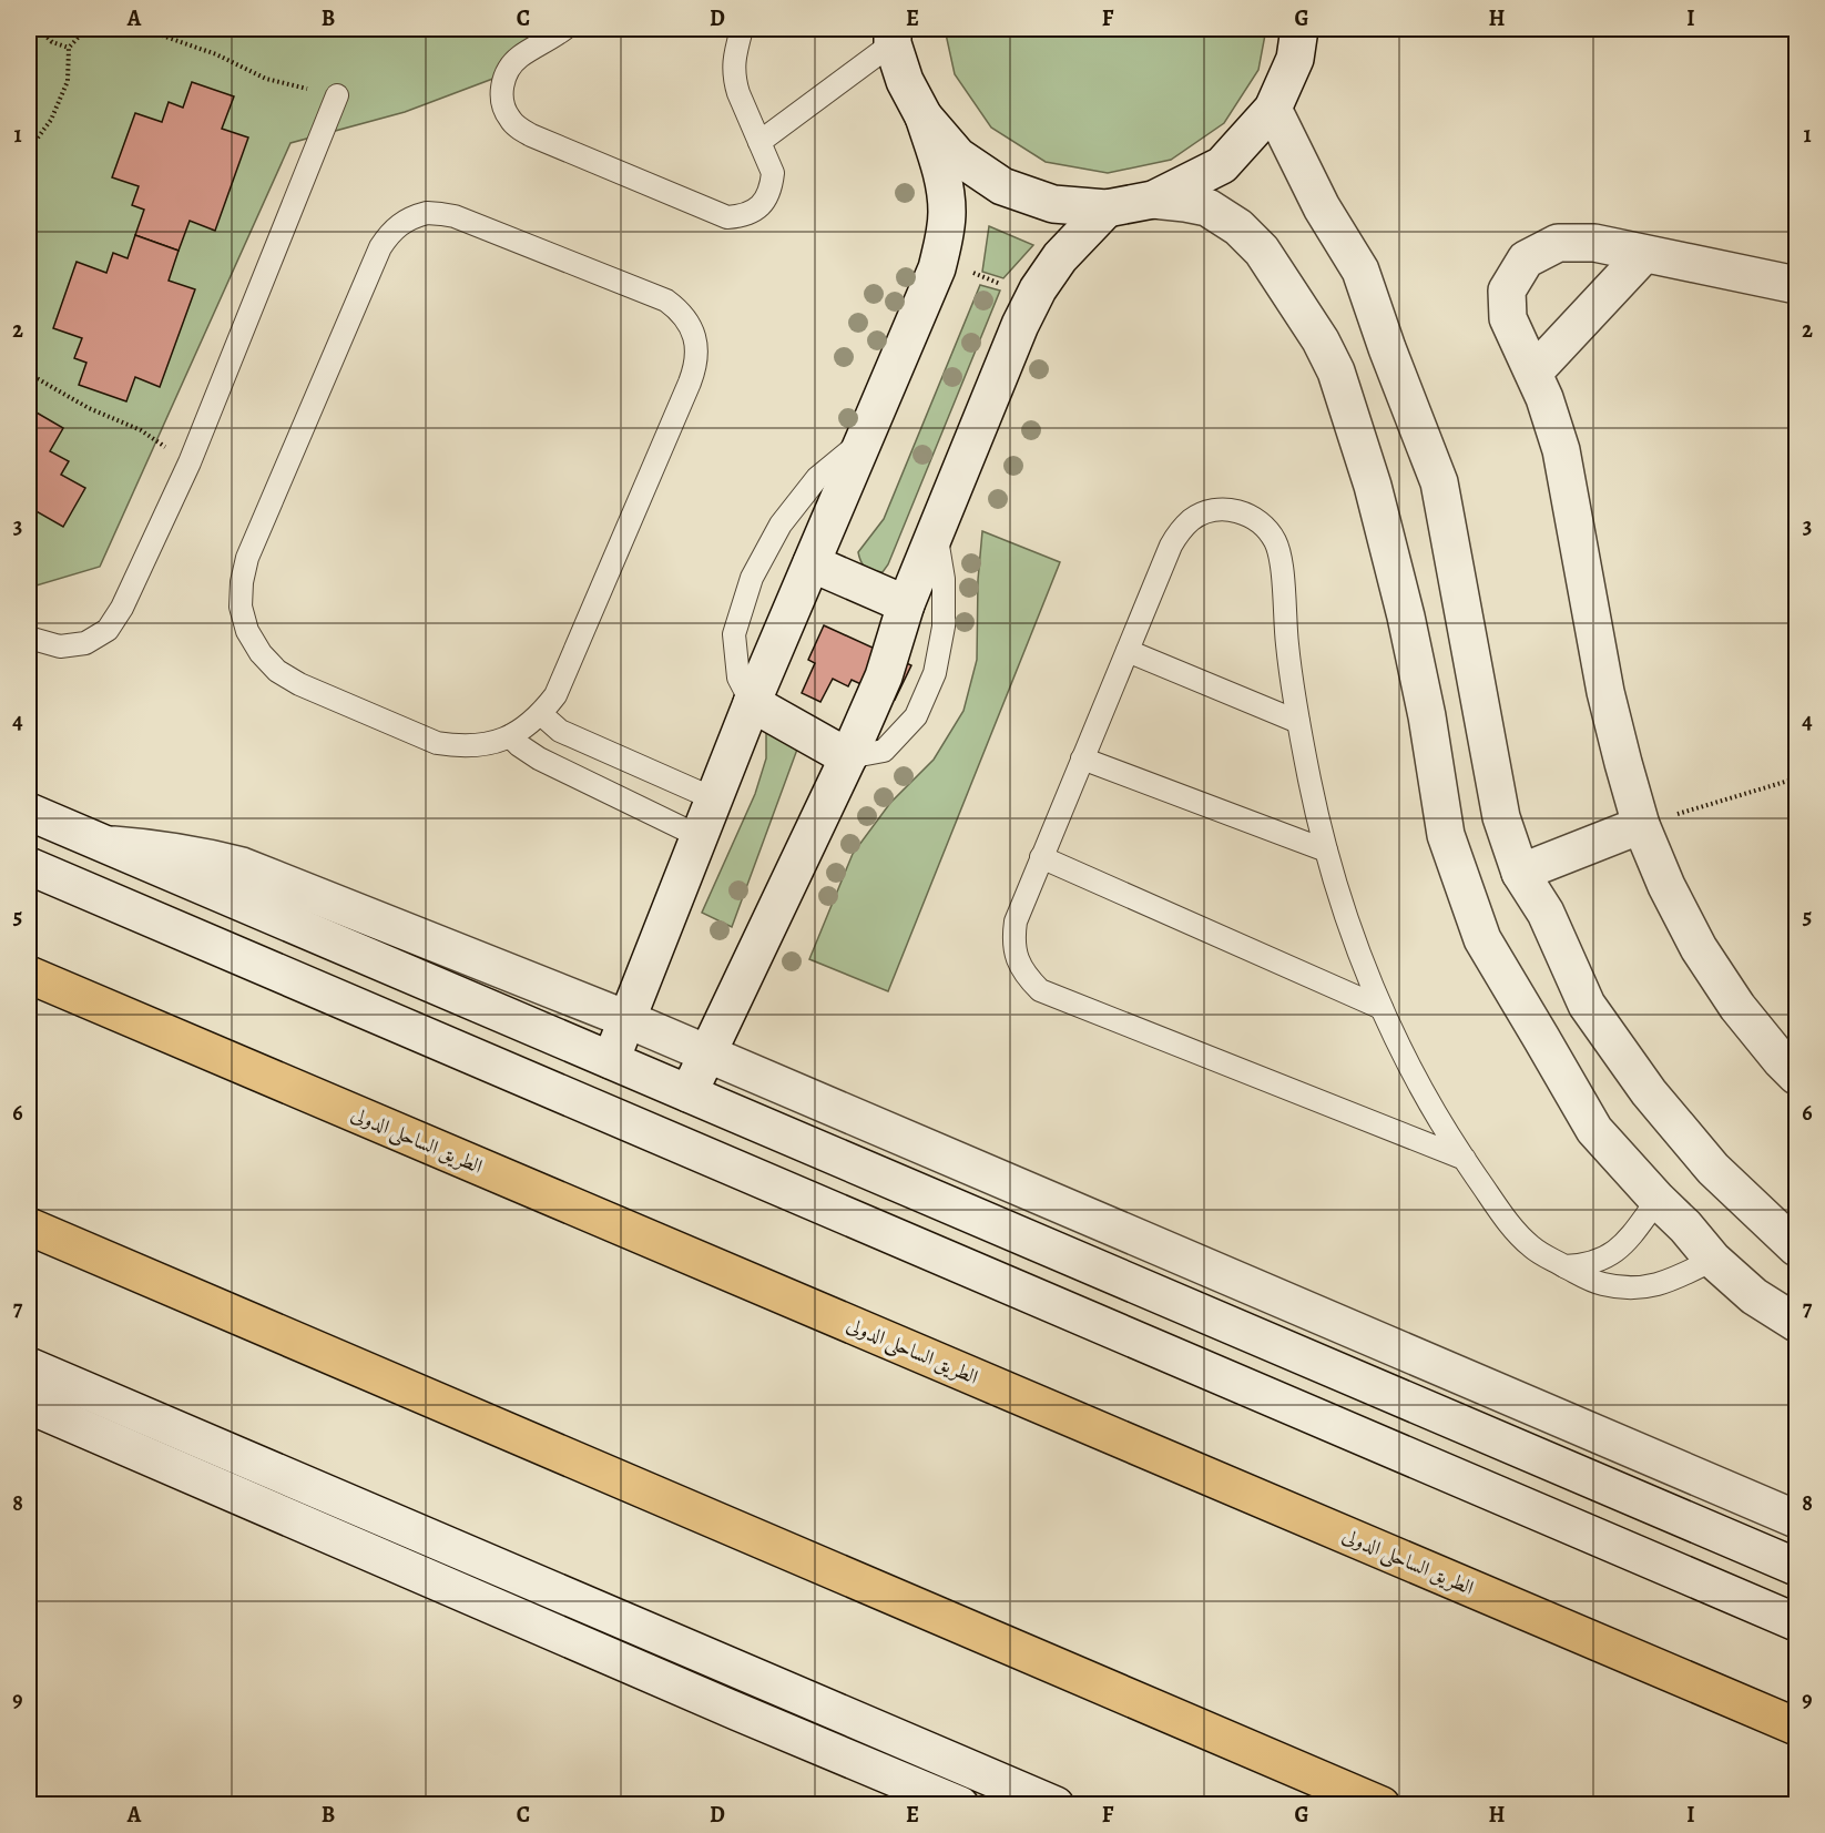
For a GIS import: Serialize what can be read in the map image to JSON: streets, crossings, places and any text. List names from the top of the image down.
{
  "streets": {
    "highway": ["الطريق الساحلى الدولى"]
  },
  "grid": {
    "columns": [
      "A",
      "B",
      "C",
      "D",
      "E",
      "F",
      "G",
      "H",
      "I"
    ],
    "rows": [
      "1",
      "2",
      "3",
      "4",
      "5",
      "6",
      "7",
      "8",
      "9"
    ]
  }
}
